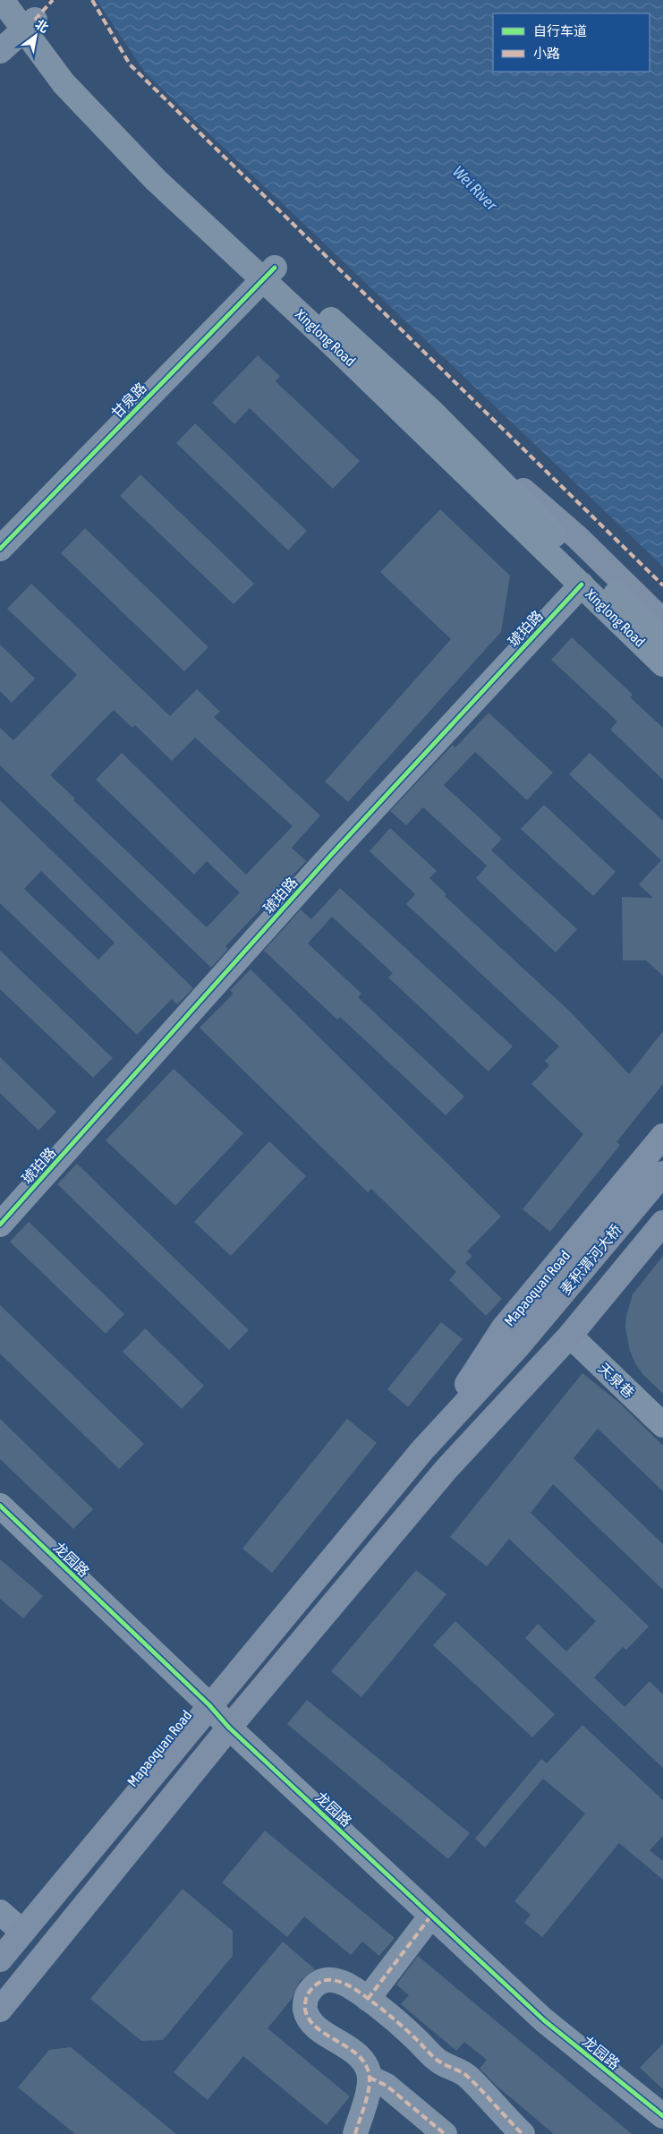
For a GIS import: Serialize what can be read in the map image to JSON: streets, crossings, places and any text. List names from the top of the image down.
{
  "streets": {
    "highway": ["Xinglong Road"],
    "main road": ["麦积渭河大桥", "Mapaoquan Road"],
    "street": [
      "甘泉路",
      "琥珀路",
      "天泉巷",
      "龙园路"
    ]
  },
  "crossings": [
    ["Xinglong Road", "甘泉路"],
    ["Xinglong Road", "琥珀路"],
    ["麦积渭河大桥", "Mapaoquan Road"],
    ["Mapaoquan Road", "龙园路"]
  ],
  "water": ["Wei River"],
  "legend": ["自行车道", "小路"],
  "north": "top right"
}
